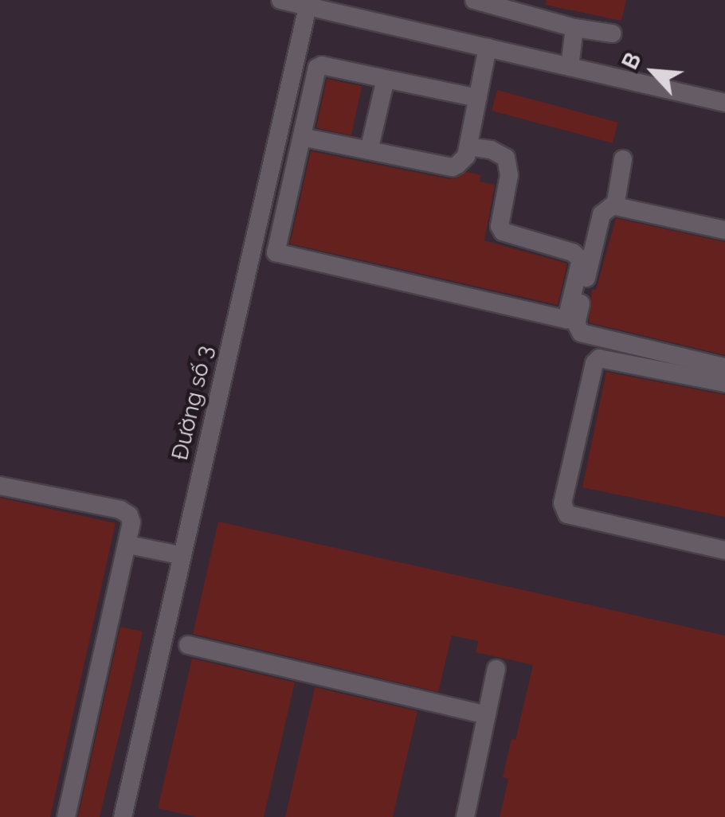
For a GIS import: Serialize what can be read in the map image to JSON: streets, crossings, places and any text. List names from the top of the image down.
{
  "streets": {
    "street": ["Đường số 3"]
  },
  "north": "top left"
}
